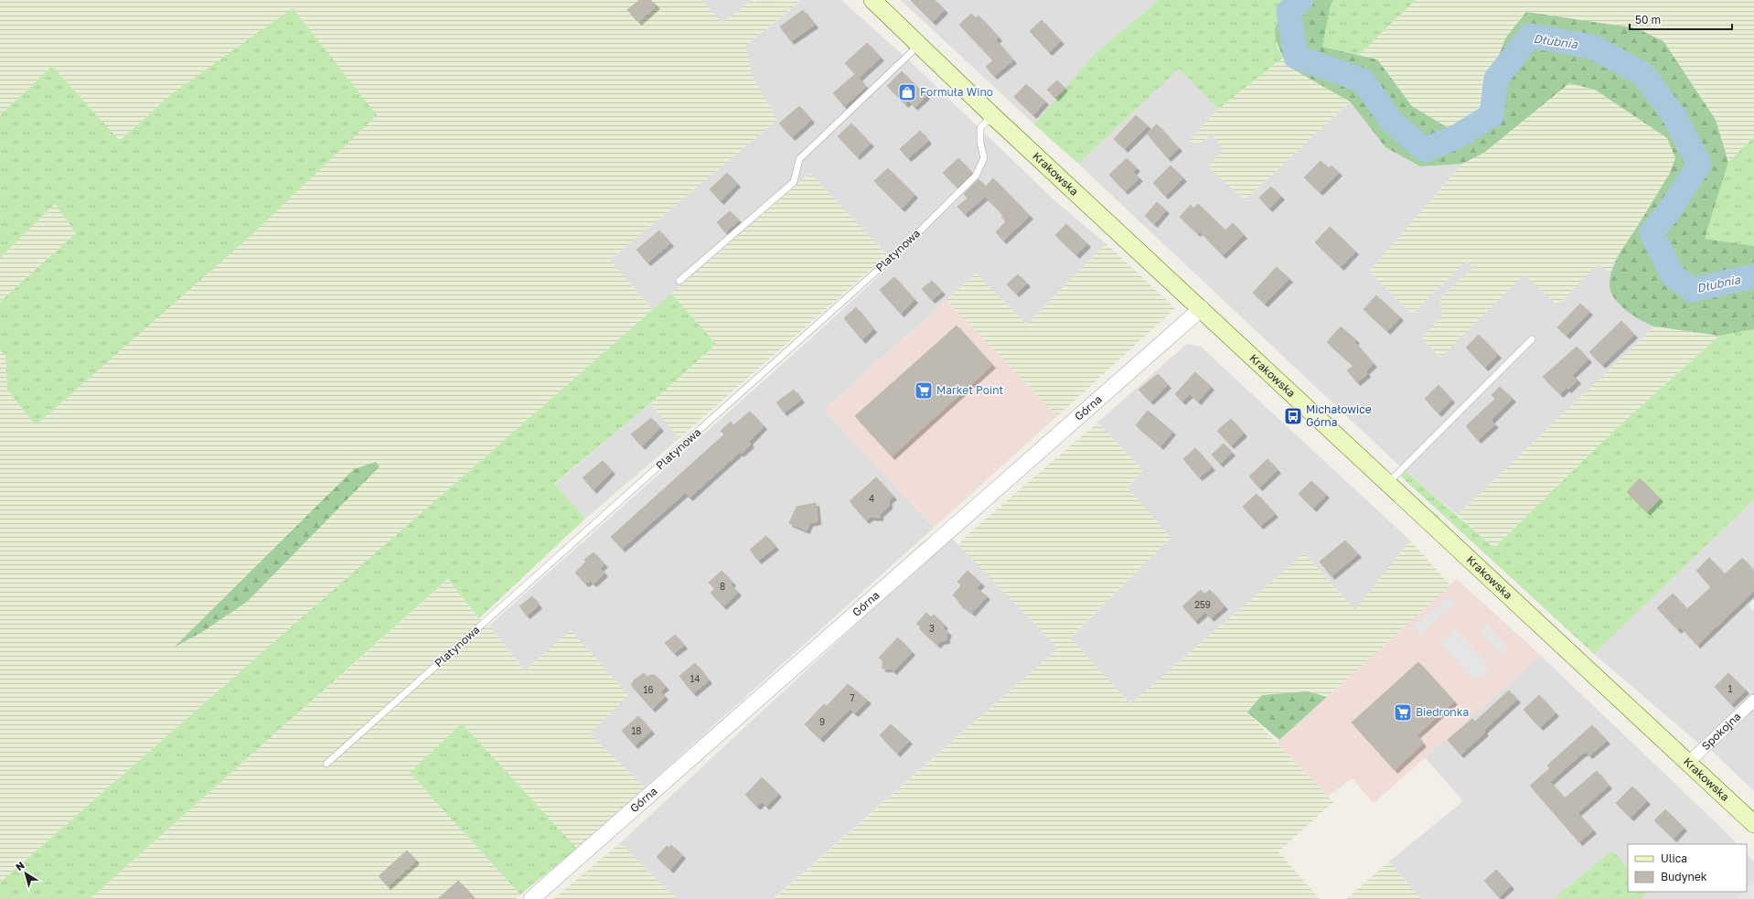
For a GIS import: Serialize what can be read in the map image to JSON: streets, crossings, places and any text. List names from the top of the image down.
{
  "streets": {
    "main road": ["Krakowska"],
    "street": ["Górna", "Spokojna"],
    "lane": ["Platynowa"]
  },
  "crossings": [
    ["Krakowska", "Platynowa"],
    ["Krakowska", "Górna"],
    ["Krakowska", "Spokojna"]
  ],
  "water": ["Dłubnia"],
  "places": {
    "shop": ["Formuła Wino"],
    "supermarket": ["Market Point", "Biedronka"],
    "bus stop": ["Michałowice Górna"]
  },
  "house_numbers": [
    "4",
    "8",
    "259",
    "3",
    "14",
    "1",
    "16",
    "7",
    "9",
    "18"
  ],
  "legend": ["Ulica", "Budynek"],
  "scale_bar": "50 m",
  "north": "top left"
}
